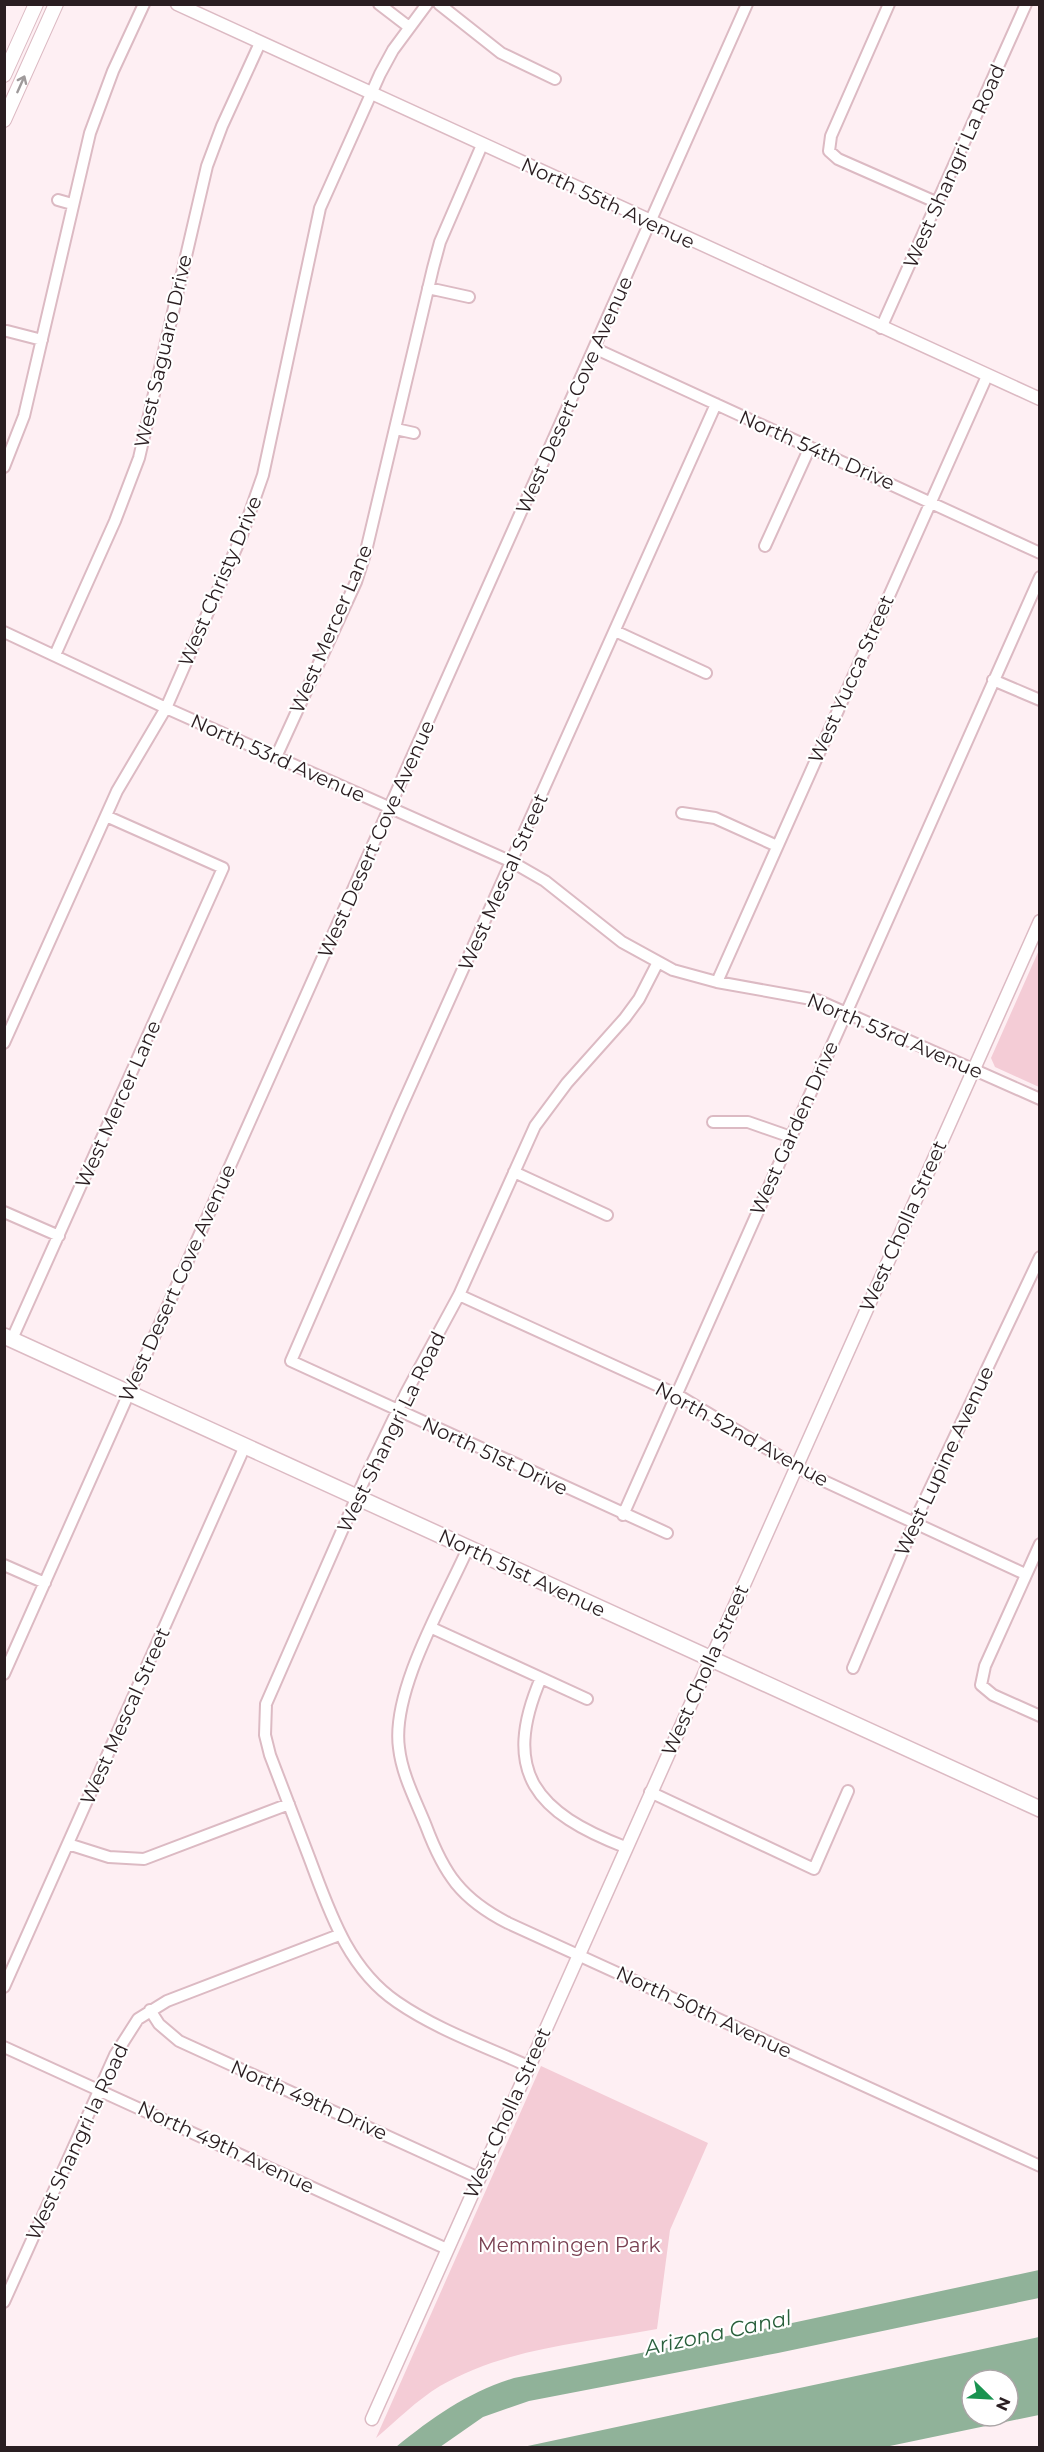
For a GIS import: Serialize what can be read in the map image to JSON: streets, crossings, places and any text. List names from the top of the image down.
{
  "streets": {
    "main road": ["North 51st Avenue"],
    "street": [
      "West Shangri La Road",
      "North 55th Avenue",
      "West Saguaro Drive",
      "West Desert Cove Avenue",
      "North 54th Drive",
      "West Christy Drive",
      "West Mercer Lane",
      "West Yucca Street",
      "North 53rd Avenue",
      "West Mescal Street",
      "West Garden Drive",
      "West Cholla Street",
      "North 52nd Avenue",
      "North 51st Drive",
      "West Lupine Avenue",
      "North 50th Avenue",
      "North 49th Drive",
      "West Shangri la Road",
      "North 49th Avenue"
    ]
  },
  "crossings": [
    ["West Shangri La Road", "North 55th Avenue"],
    ["West Shangri La Road", "North 53rd Avenue"],
    ["West Shangri La Road", "West Cholla Street"],
    ["West Shangri La Road", "North 52nd Avenue"],
    ["West Shangri La Road", "North 51st Drive"],
    ["West Shangri La Road", "North 51st Avenue"],
    ["West Shangri La Road", "West Shangri la Road"],
    ["North 55th Avenue", "West Saguaro Drive"],
    ["North 55th Avenue", "West Desert Cove Avenue"],
    ["North 55th Avenue", "West Christy Drive"],
    ["North 55th Avenue", "West Mercer Lane"],
    ["North 55th Avenue", "West Yucca Street"],
    ["West Saguaro Drive", "North 53rd Avenue"],
    ["West Desert Cove Avenue", "North 54th Drive"],
    ["West Desert Cove Avenue", "North 53rd Avenue"],
    ["West Desert Cove Avenue", "North 51st Avenue"],
    ["North 54th Drive", "West Yucca Street"],
    ["North 54th Drive", "West Mescal Street"],
    ["West Christy Drive", "West Mercer Lane"],
    ["West Christy Drive", "North 53rd Avenue"],
    ["West Mercer Lane", "North 53rd Avenue"],
    ["West Mercer Lane", "North 51st Avenue"],
    ["West Yucca Street", "North 53rd Avenue"],
    ["North 53rd Avenue", "West Mescal Street"],
    ["North 53rd Avenue", "West Garden Drive"],
    ["North 53rd Avenue", "West Cholla Street"],
    ["West Mescal Street", "North 51st Drive"],
    ["West Mescal Street", "North 51st Avenue"],
    ["West Garden Drive", "North 52nd Avenue"],
    ["West Garden Drive", "North 51st Drive"],
    ["West Cholla Street", "North 52nd Avenue"],
    ["West Cholla Street", "North 51st Avenue"],
    ["West Cholla Street", "North 50th Avenue"],
    ["West Cholla Street", "North 49th Drive"],
    ["West Cholla Street", "North 49th Avenue"],
    ["North 52nd Avenue", "West Lupine Avenue"],
    ["North 49th Drive", "West Shangri la Road"],
    ["West Shangri la Road", "North 49th Avenue"]
  ],
  "water": ["Arizona Canal"],
  "parks": ["Memmingen Park"],
  "north": "bottom right"
}
